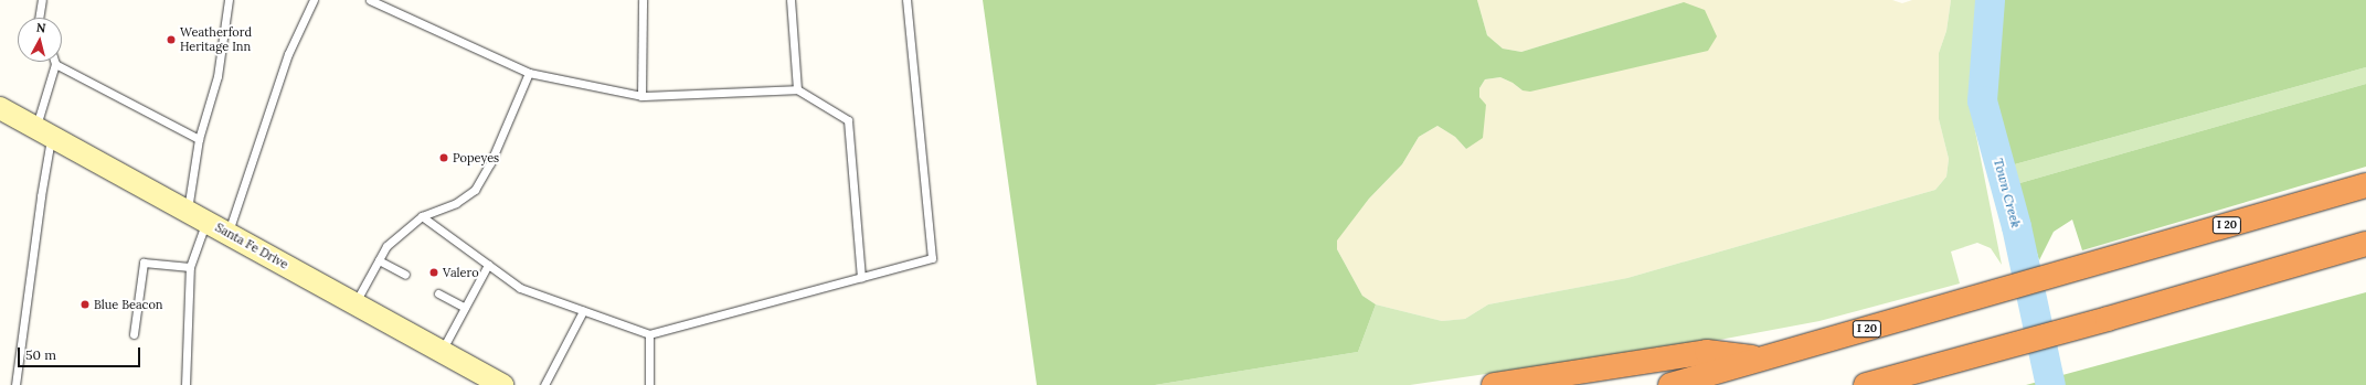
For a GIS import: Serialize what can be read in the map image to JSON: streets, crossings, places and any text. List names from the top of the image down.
{
  "streets": {
    "highway": ["I 20"],
    "main road": ["Santa Fe Drive"]
  },
  "water": ["Town Creek"],
  "places": [
    "Weatherford Heritage Inn",
    "Popeyes",
    "Valero",
    "Blue Beacon"
  ],
  "scale_bar": "50 m",
  "north": "top"
}
